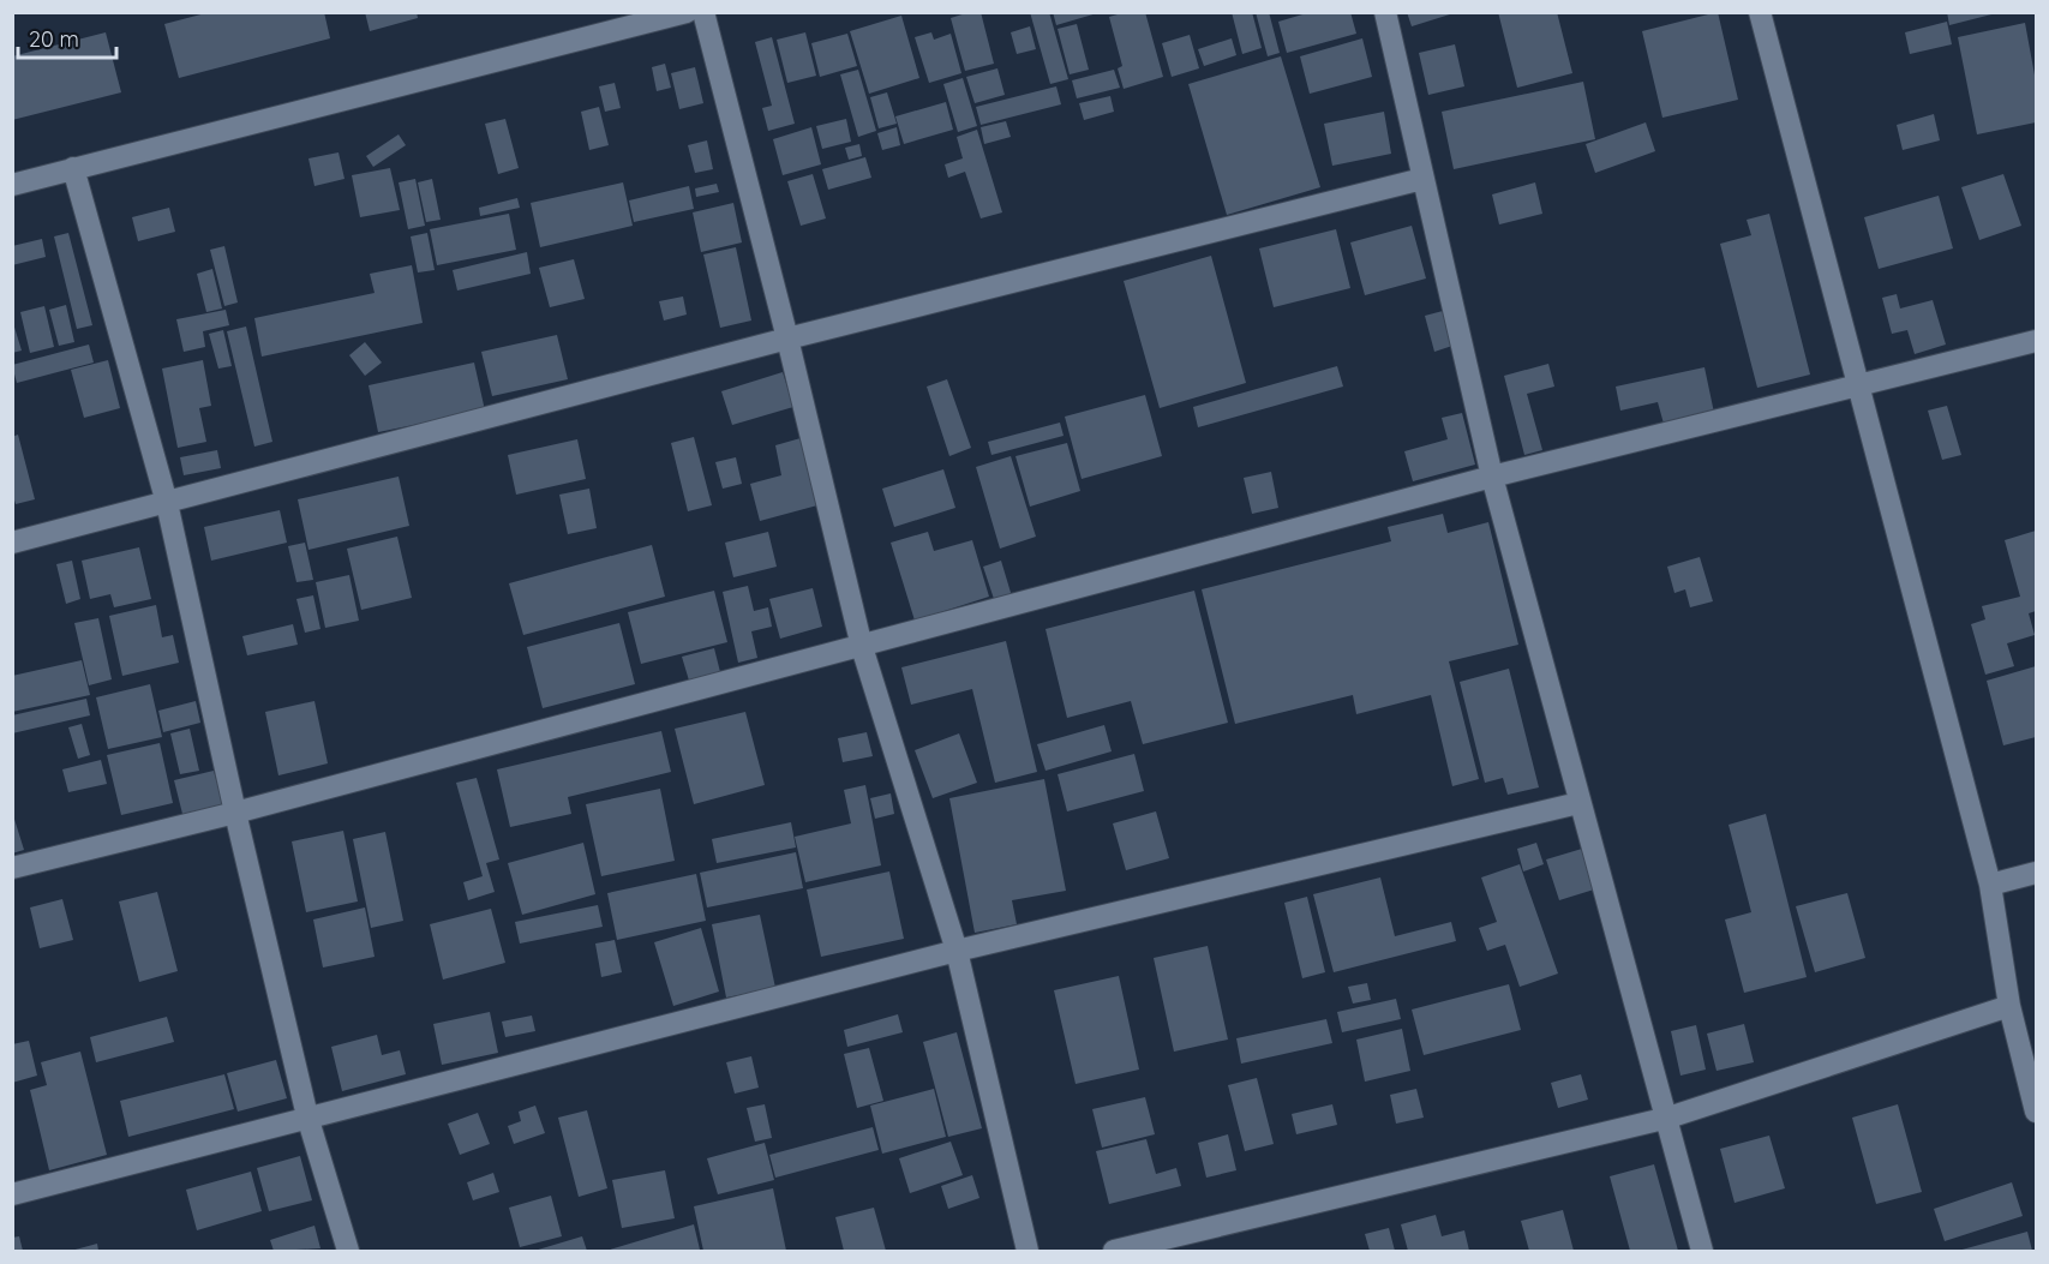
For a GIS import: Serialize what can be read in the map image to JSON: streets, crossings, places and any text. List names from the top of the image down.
{
  "scale_bar": "20 m"
}
